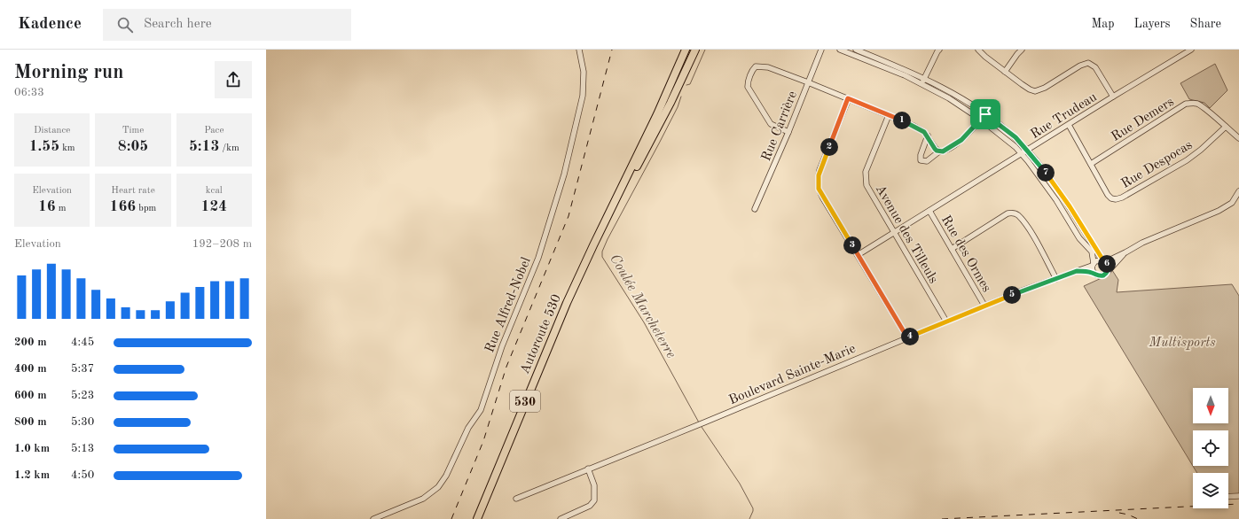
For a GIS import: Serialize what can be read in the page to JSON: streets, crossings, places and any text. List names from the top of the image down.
{
  "streets": {
    "highway": ["Autoroute 530", "530"],
    "street": [
      "Rue Trudeau",
      "Rue Demers",
      "Rue Carrière",
      "Rue Despocas",
      "Avenue des Tilleuls",
      "Rue des Ormes",
      "Rue Alfred-Nobel",
      "Boulevard Sainte-Marie"
    ]
  },
  "crossings": [
    ["Rue Trudeau", "Rue Despocas"],
    ["Rue Trudeau", "Avenue des Tilleuls"],
    ["Rue Trudeau", "Rue des Ormes"],
    ["Rue Demers", "Rue Despocas"],
    ["Avenue des Tilleuls", "Boulevard Sainte-Marie"],
    ["Rue des Ormes", "Boulevard Sainte-Marie"]
  ],
  "water": ["Coulée Marcheterre"],
  "parks": ["Multisports"],
  "north": "bottom",
  "page": {
    "header": "Kadence",
    "search": "Search here",
    "nav": ["Map", "Layers", "Share"],
    "heading": ["Morning run", "06:33"],
    "stats": [
      ["Distance", "1.55 km"],
      ["Time", "8:05"],
      ["Pace", "5:13 /km"],
      ["Elevation", "16 m"],
      ["Heart rate", "166 bpm"],
      ["kcal", "124"]
    ],
    "pins": [
      "1",
      "2",
      "7",
      "3",
      "6",
      "5",
      "4"
    ],
    "chart": ["Elevation", "192–208 m"],
    "list": [
      {
        "name": "200 m",
        "note": "4:45"
      },
      {
        "name": "400 m",
        "note": "5:37"
      },
      {
        "name": "600 m",
        "note": "5:23"
      },
      {
        "name": "800 m",
        "note": "5:30"
      },
      {
        "name": "1.0 km",
        "note": "5:13"
      },
      {
        "name": "1.2 km",
        "note": "4:50"
      }
    ]
  }
}
